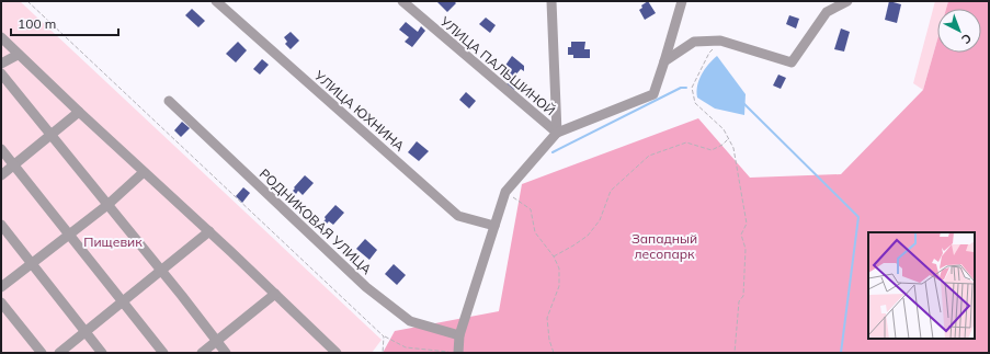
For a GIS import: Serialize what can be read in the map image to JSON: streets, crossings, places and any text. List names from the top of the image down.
{
  "streets": {
    "street": ["УЛИЦА ПАЛЬШИНОЙ", "УЛИЦА ЮХНИНА", "РОДНИКОВАЯ УЛИЦА"]
  },
  "parks": ["Западный лесопарк", "Пищевик"],
  "scale_bar": "100 m",
  "north": "bottom right"
}
